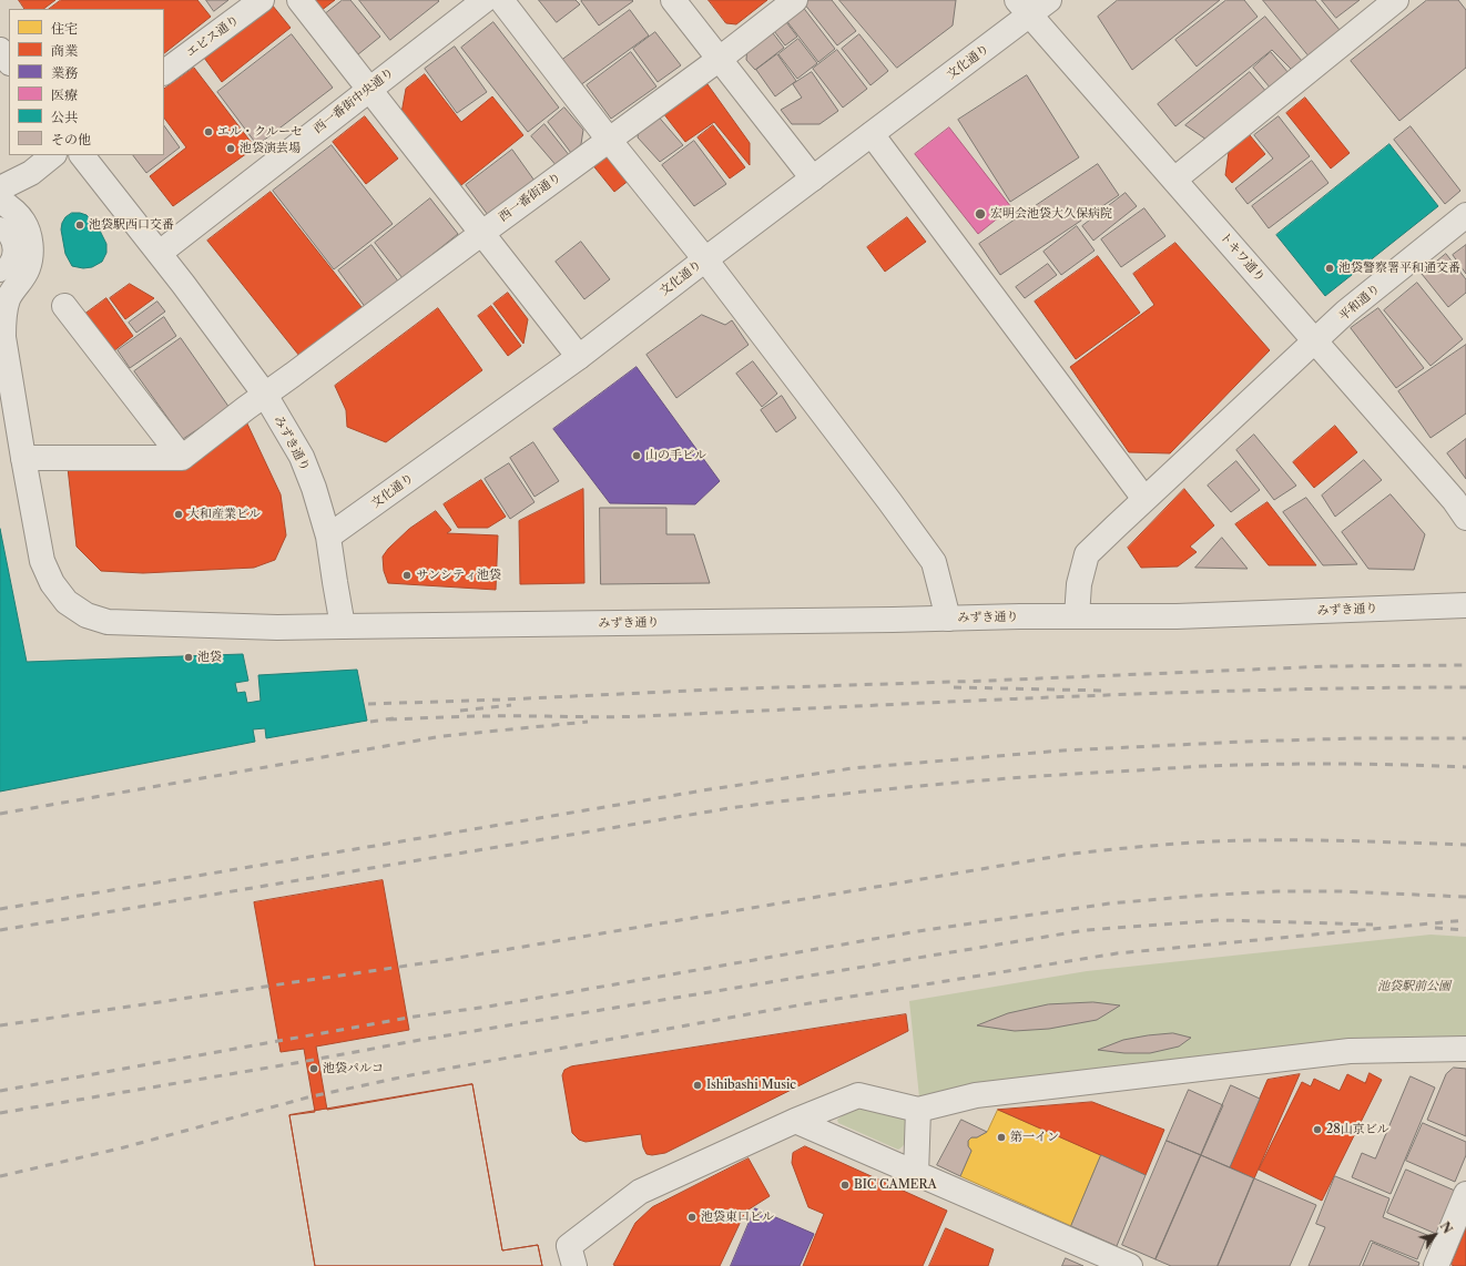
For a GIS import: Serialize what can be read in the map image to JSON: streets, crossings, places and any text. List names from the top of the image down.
{
  "streets": {
    "street": [
      "エビス通り",
      "文化通り",
      "西一番街中央通り",
      "西一番街通り",
      "トキワ通り",
      "平和通り",
      "みずき通り"
    ]
  },
  "crossings": [
    ["文化通り", "トキワ通り"],
    ["文化通り", "みずき通り"],
    ["西一番街中央通り", "みずき通り"],
    ["西一番街通り", "みずき通り"],
    ["トキワ通り", "平和通り"],
    ["平和通り", "みずき通り"]
  ],
  "parks": ["池袋駅前公園"],
  "places": [
    "エル・クルーセ",
    "池袋演芸場",
    "宏明会池袋大久保病院",
    "池袋駅西口交番",
    "池袋警察署平和通交番",
    "山の手ビル",
    "大和産業ビル",
    "サンシティ池袋",
    "池袋",
    "池袋パルコ",
    "Ishibashi Music",
    "28山京ビル",
    "第一イン",
    "BIC CAMERA",
    "池袋東口ビル"
  ],
  "legend": [
    "住宅",
    "商業",
    "業務",
    "医療",
    "公共",
    "その他"
  ],
  "north": "top right"
}
